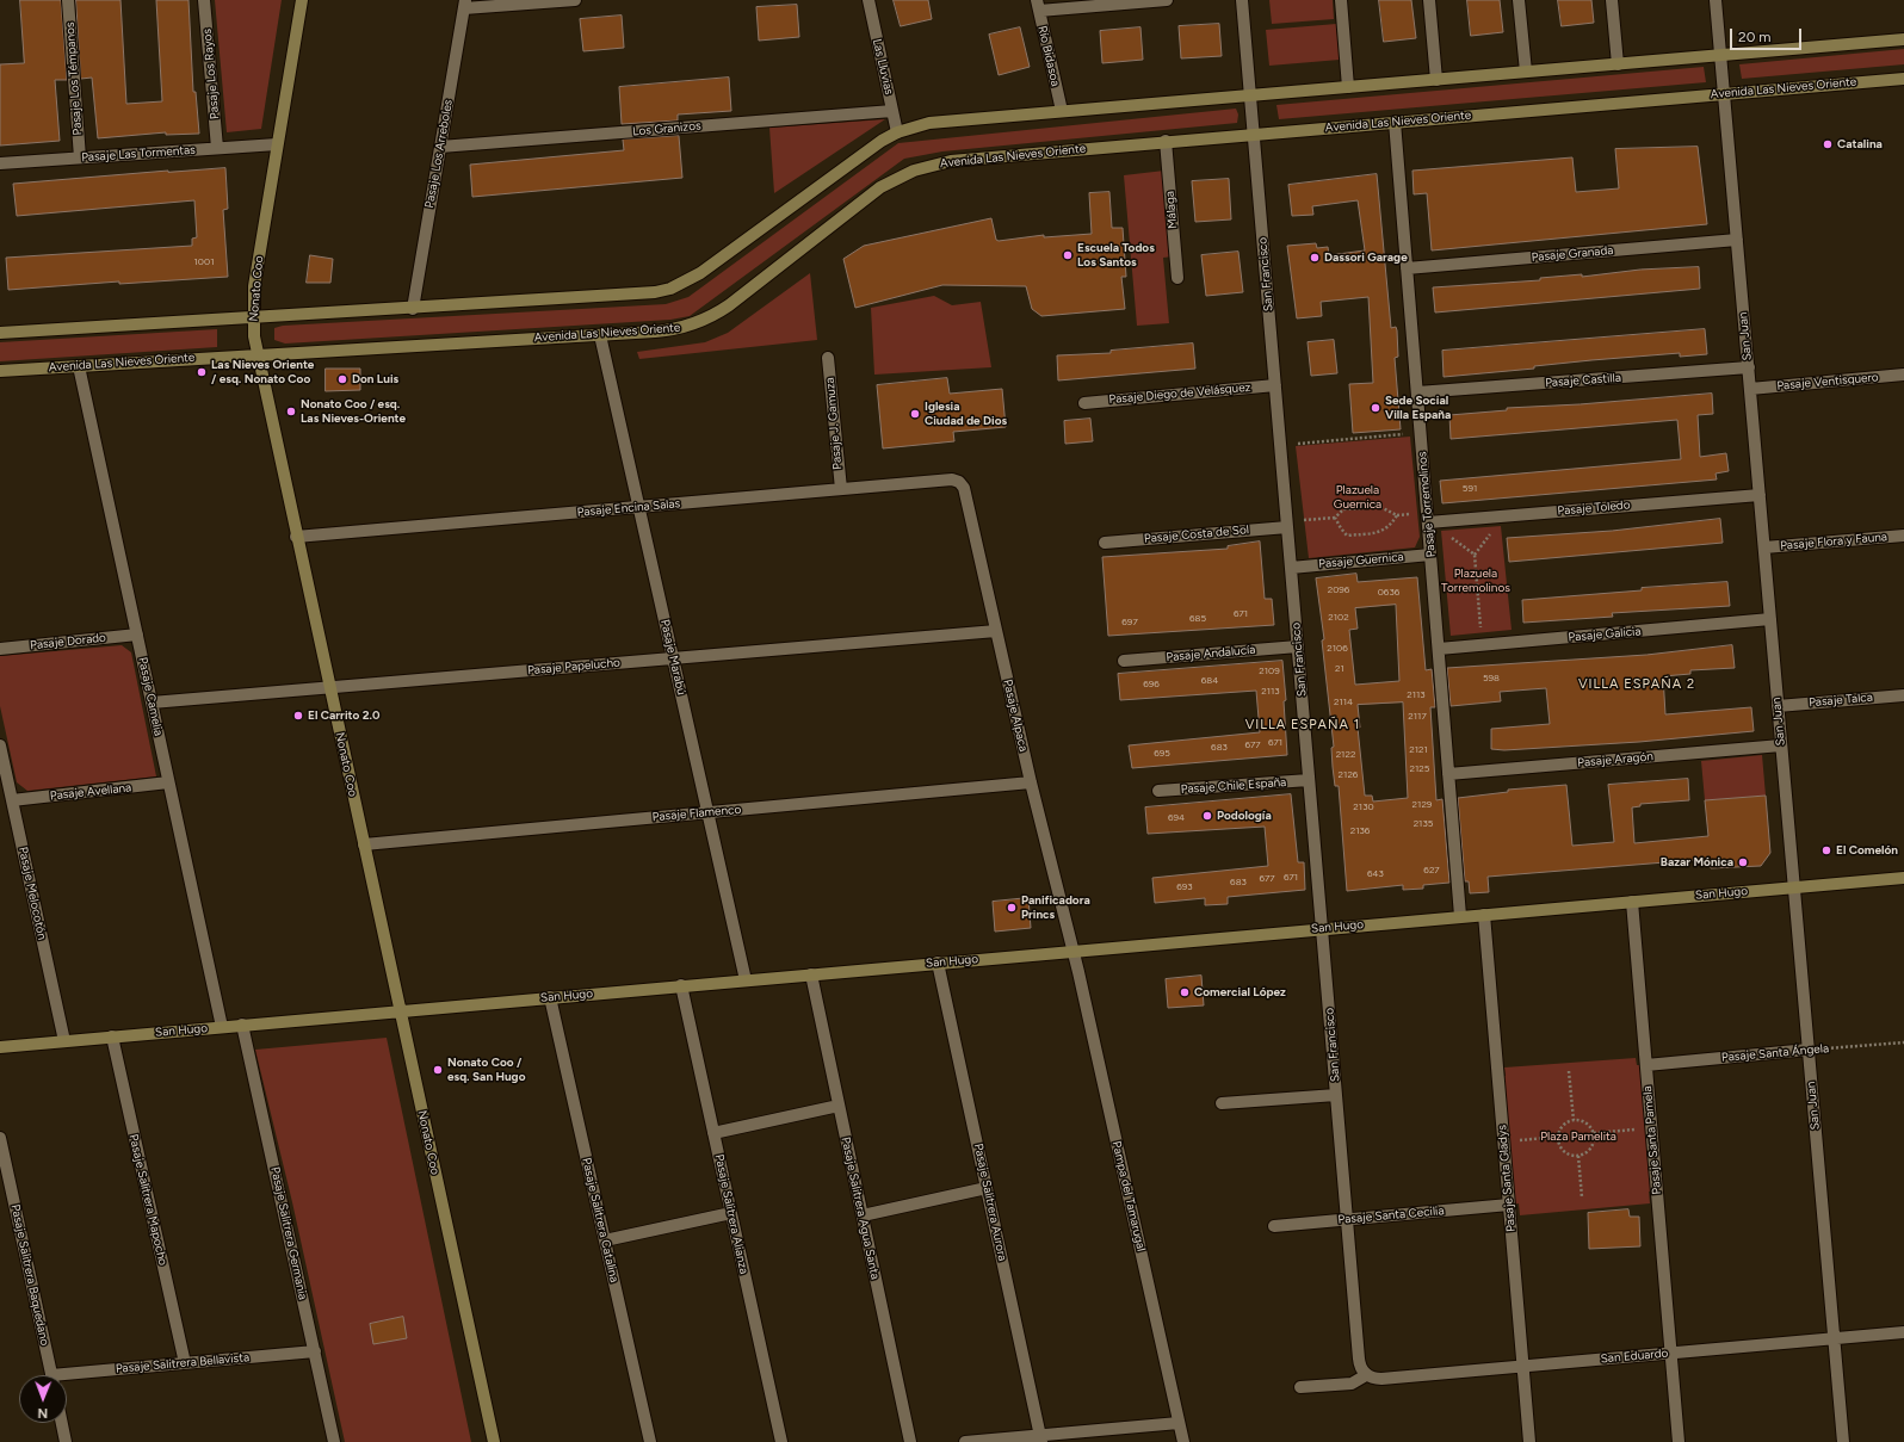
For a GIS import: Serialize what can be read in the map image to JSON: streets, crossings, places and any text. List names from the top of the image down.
{
  "streets": {
    "street": [
      "Río Bidasoa",
      "Las Lluvias",
      "Pasaje Los Rayos",
      "Pasaje Los Témpanos",
      "Avenida Las Nieves Oriente",
      "Los Granizos",
      "Pasaje Las Tormentas",
      "Pasaje Los Arreboles",
      "Málaga",
      "Pasaje Granada",
      "San Francisco",
      "Nonato Coo",
      "San Juan",
      "Pasaje Castilla",
      "Pasaje Ventisquero",
      "Pasaje Diego de Velásquez",
      "Pasaje J. Gamuza",
      "Pasaje Torremolinos",
      "Pasaje Encina Salas",
      "Pasaje Toledo",
      "Pasaje Costa de Sol",
      "Pasaje Flora y Fauna",
      "Pasaje Guernica",
      "Pasaje Galicia",
      "Pasaje Dorado",
      "Pasaje Andalucía",
      "Pasaje Marabú",
      "Pasaje Papelucho",
      "Pasaje Camelia",
      "Pasaje Talca",
      "Pasaje Alpaca",
      "Pasaje Aragón",
      "Pasaje Chile España",
      "Pasaje Avellana",
      "Pasaje Flamenco",
      "Pasaje Melocotón",
      "San Hugo",
      "Pasaje Santa Ángela",
      "Pasaje Santa Pamela",
      "Pasaje Santa Gladys",
      "Pampa del Tamarugal",
      "Pasaje Salitrera Mapocho",
      "Pasaje Salitrera Aurora",
      "Pasaje Salitrera Agua Santa",
      "Pasaje Salitrera Alianza",
      "Pasaje Santa Cecilia",
      "Pasaje Salitrera Catalina",
      "Pasaje Salitrera Germania",
      "Pasaje Salitrera Baquedano",
      "San Eduardo",
      "Pasaje Salitrera Bellavista"
    ]
  },
  "crossings": [
    ["Las Lluvias", "Los Granizos"],
    ["Pasaje Los Rayos", "Pasaje Las Tormentas"],
    ["Pasaje Los Témpanos", "Pasaje Las Tormentas"],
    ["Avenida Las Nieves Oriente", "Málaga"],
    ["Avenida Las Nieves Oriente", "San Francisco"],
    ["Avenida Las Nieves Oriente", "Nonato Coo"],
    ["Avenida Las Nieves Oriente", "San Juan"],
    ["Avenida Las Nieves Oriente", "Pasaje Torremolinos"],
    ["Avenida Las Nieves Oriente", "Pasaje Marabú"],
    ["Avenida Las Nieves Oriente", "Pasaje Camelia"],
    ["Los Granizos", "Pasaje Los Arreboles"],
    ["Pasaje Las Tormentas", "Nonato Coo"],
    ["Pasaje Granada", "San Juan"],
    ["Pasaje Granada", "Pasaje Torremolinos"],
    ["San Francisco", "Pasaje Diego de Velásquez"],
    ["San Francisco", "Pasaje Costa de Sol"],
    ["San Francisco", "Pasaje Guernica"],
    ["San Francisco", "Pasaje Andalucía"],
    ["San Francisco", "Pasaje Chile España"],
    ["San Francisco", "San Hugo"],
    ["San Francisco", "Pasaje Santa Cecilia"],
    ["San Francisco", "San Eduardo"],
    ["Nonato Coo", "Pasaje Encina Salas"],
    ["Nonato Coo", "Pasaje Papelucho"],
    ["Nonato Coo", "Pasaje Flamenco"],
    ["Nonato Coo", "San Hugo"],
    ["San Juan", "Pasaje Castilla"],
    ["San Juan", "Pasaje Ventisquero"],
    ["San Juan", "Pasaje Toledo"],
    ["San Juan", "Pasaje Flora y Fauna"],
    ["San Juan", "Pasaje Galicia"],
    ["San Juan", "Pasaje Talca"],
    ["San Juan", "Pasaje Aragón"],
    ["San Juan", "San Hugo"],
    ["San Juan", "Pasaje Santa Ángela"],
    ["San Juan", "San Eduardo"],
    ["Pasaje Castilla", "Pasaje Torremolinos"],
    ["Pasaje J. Gamuza", "Pasaje Encina Salas"],
    ["Pasaje Torremolinos", "Pasaje Toledo"],
    ["Pasaje Torremolinos", "Pasaje Guernica"],
    ["Pasaje Torremolinos", "Pasaje Galicia"],
    ["Pasaje Torremolinos", "Pasaje Aragón"],
    ["Pasaje Torremolinos", "San Hugo"],
    ["Pasaje Encina Salas", "Pasaje Marabú"],
    ["Pasaje Encina Salas", "Pasaje Alpaca"],
    ["Pasaje Dorado", "Pasaje Camelia"],
    ["Pasaje Marabú", "Pasaje Papelucho"],
    ["Pasaje Marabú", "Pasaje Flamenco"],
    ["Pasaje Marabú", "San Hugo"],
    ["Pasaje Papelucho", "Pasaje Camelia"],
    ["Pasaje Papelucho", "Pasaje Alpaca"],
    ["Pasaje Camelia", "Pasaje Avellana"],
    ["Pasaje Camelia", "San Hugo"],
    ["Pasaje Alpaca", "Pasaje Flamenco"],
    ["Pasaje Alpaca", "San Hugo"],
    ["Pasaje Alpaca", "Pampa del Tamarugal"],
    ["Pasaje Avellana", "Pasaje Melocotón"],
    ["Pasaje Melocotón", "San Hugo"],
    ["San Hugo", "Pasaje Santa Pamela"],
    ["San Hugo", "Pasaje Santa Gladys"],
    ["San Hugo", "Pampa del Tamarugal"],
    ["San Hugo", "Pasaje Salitrera Mapocho"],
    ["San Hugo", "Pasaje Salitrera Aurora"],
    ["San Hugo", "Pasaje Salitrera Agua Santa"],
    ["San Hugo", "Pasaje Salitrera Alianza"],
    ["San Hugo", "Pasaje Salitrera Catalina"],
    ["San Hugo", "Pasaje Salitrera Germania"],
    ["Pasaje Santa Ángela", "Pasaje Santa Pamela"],
    ["Pasaje Santa Pamela", "San Eduardo"],
    ["Pasaje Santa Gladys", "Pasaje Santa Cecilia"],
    ["Pasaje Santa Gladys", "San Eduardo"],
    ["Pasaje Salitrera Mapocho", "Pasaje Salitrera Bellavista"],
    ["Pasaje Salitrera Germania", "Pasaje Salitrera Bellavista"]
  ],
  "districts": ["VILLA ESPAÑA 2", "VILLA ESPAÑA 1"],
  "parks": ["Plazuela Guernica", "Plazuela Torremolinos", "Plaza Pamelita"],
  "places": [
    "Catalina",
    "Escuela Todos Los Santos",
    "Dassori Garage",
    "Las Nieves Oriente / esq. Nonato Coo",
    "Don Luis",
    "Sede Social Villa España",
    "Nonato Coo / esq. Las Nieves-Oriente",
    "Iglesia Ciudad de Dios",
    "El Carrito 2.0",
    "Podología",
    "El Comelón",
    "Bazar Mónica",
    "Panificadora Princs",
    "Comercial López",
    "Nonato Coo / esq. San Hugo"
  ],
  "house_numbers": [
    "1001",
    "591",
    "2096",
    "0636",
    "671",
    "2102",
    "685",
    "697",
    "2106",
    "21",
    "2109",
    "598",
    "684",
    "696",
    "2113",
    "2113",
    "2114",
    "2117",
    "671",
    "677",
    "683",
    "2121",
    "695",
    "2122",
    "2125",
    "2126",
    "2129",
    "2130",
    "694",
    "2135",
    "2136",
    "627",
    "643",
    "671",
    "677",
    "683",
    "693"
  ],
  "scale_bar": "20 m",
  "north": "bottom"
}
